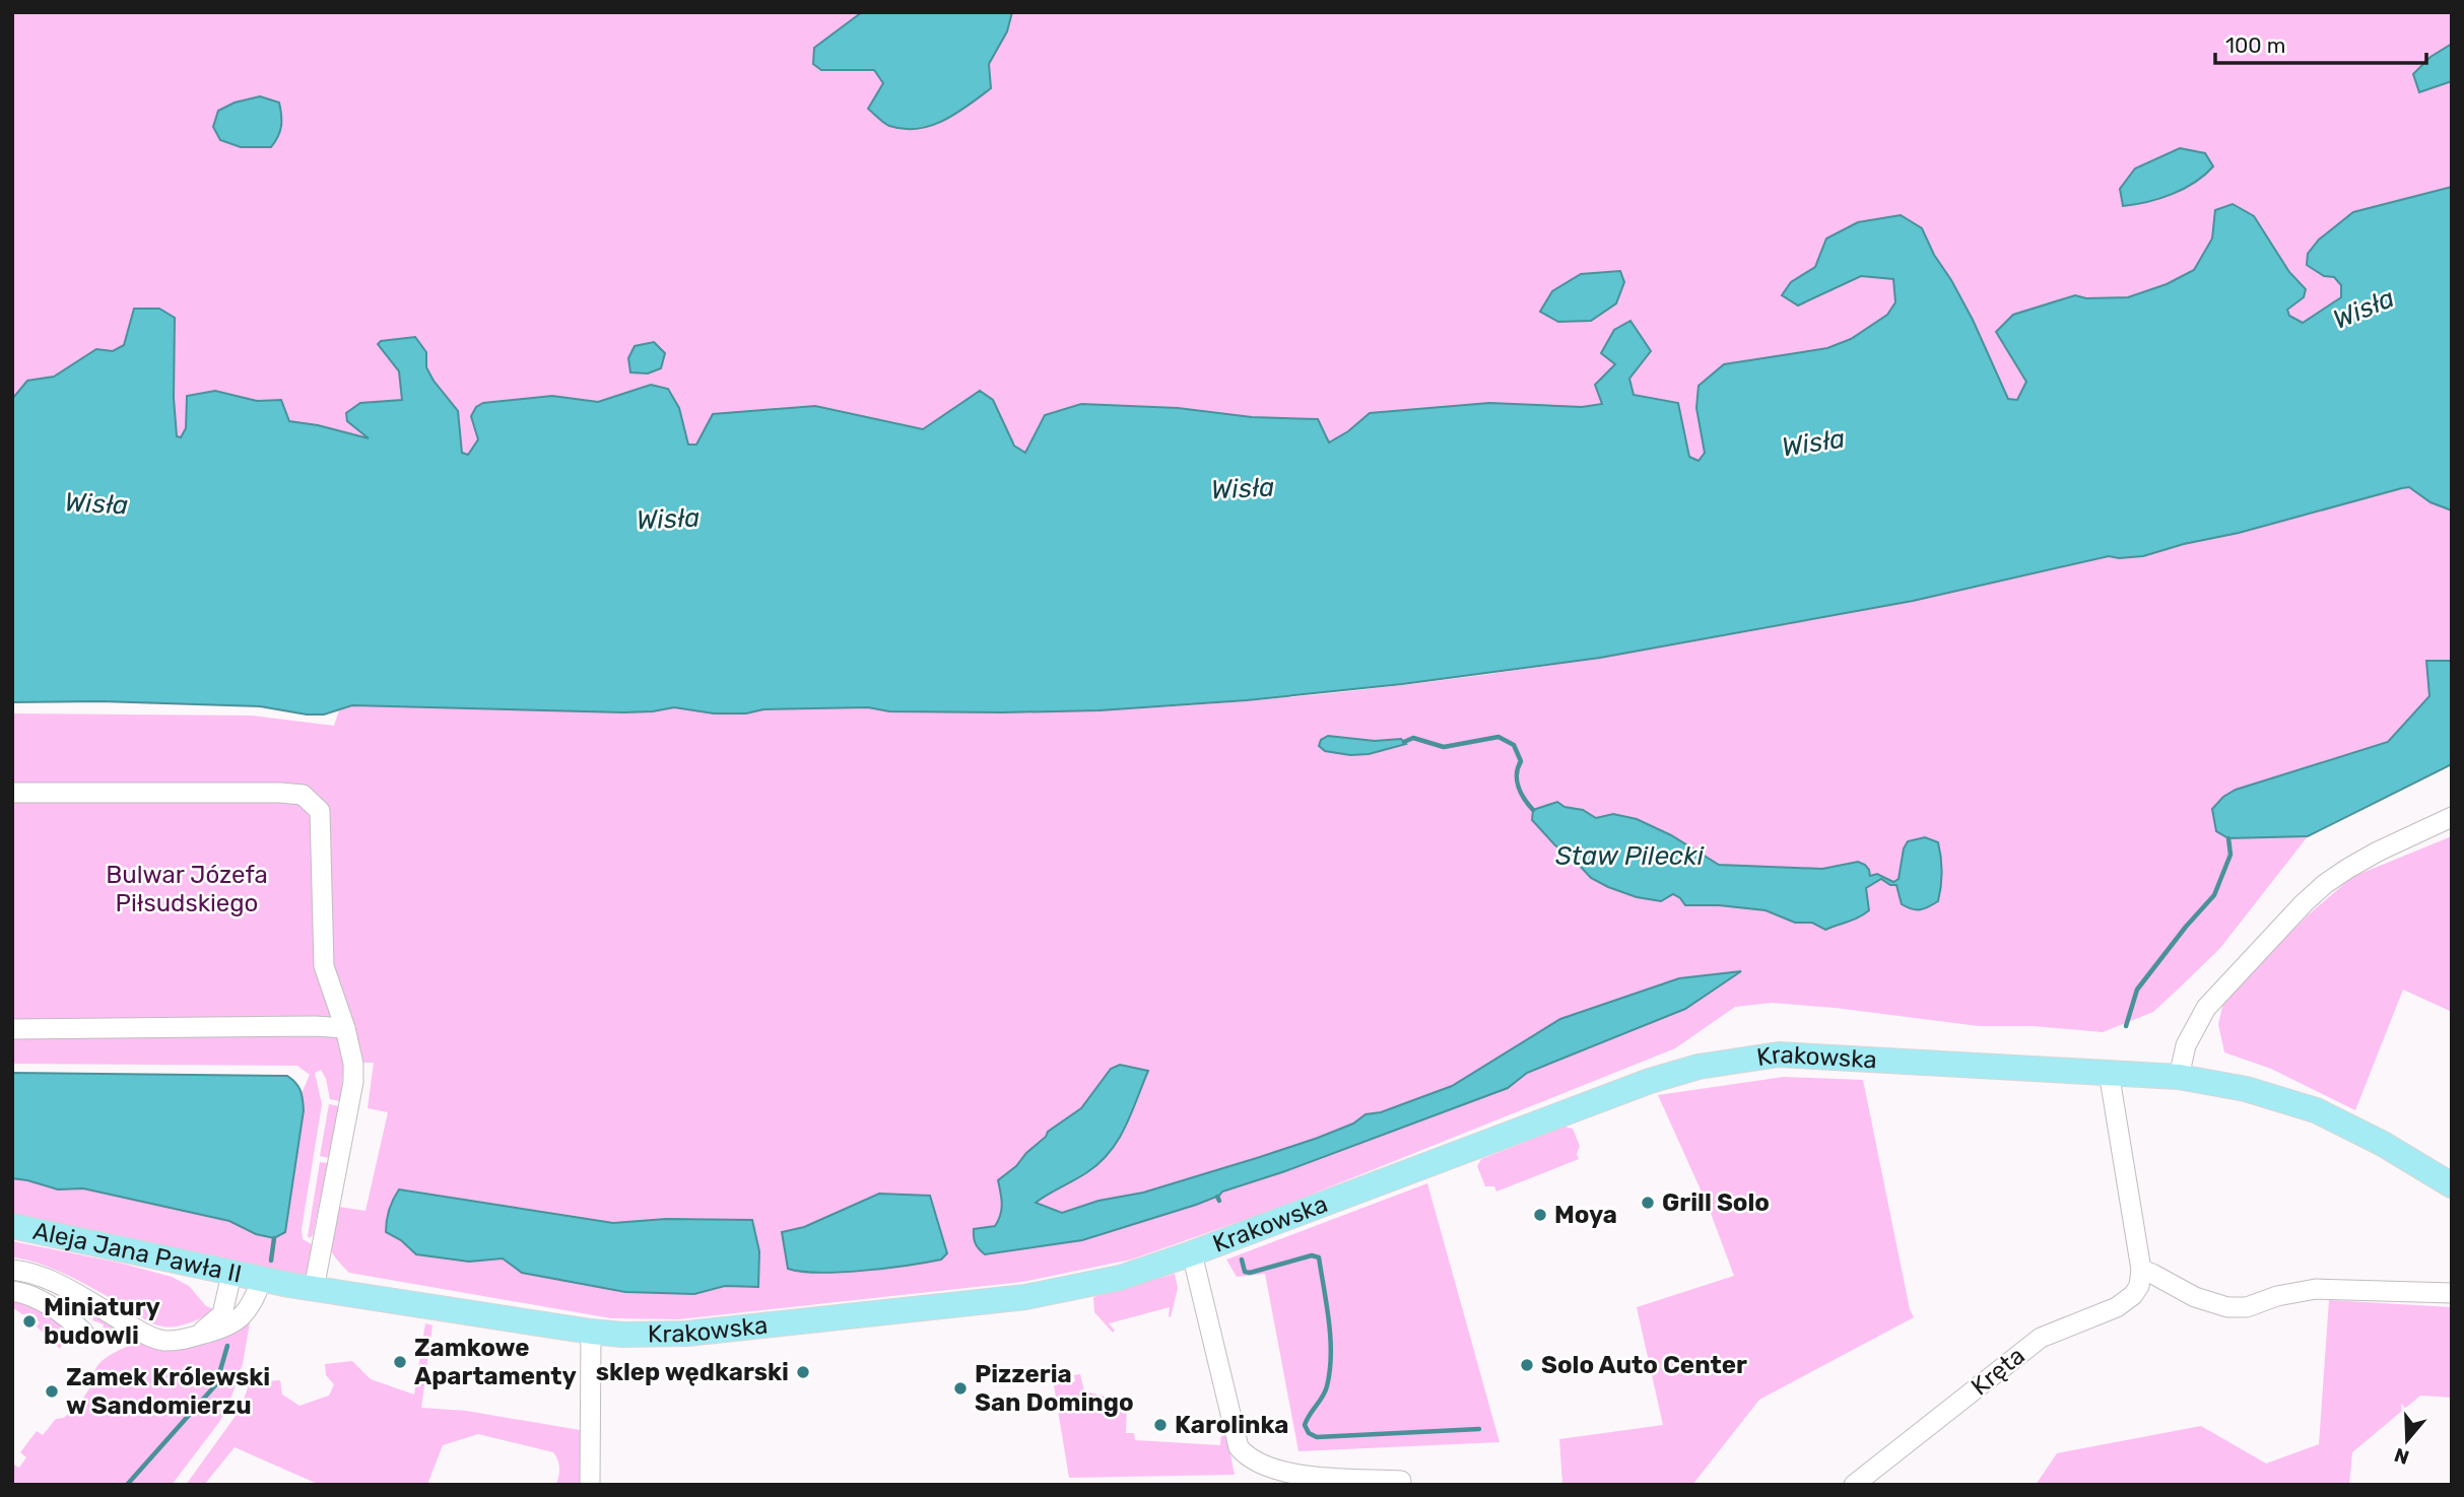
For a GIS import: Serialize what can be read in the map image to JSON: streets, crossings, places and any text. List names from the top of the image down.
{
  "streets": {
    "main road": ["Krakowska", "Aleja Jana Pawła II"],
    "street": ["Kręta"]
  },
  "crossings": [
    ["Krakowska", "Aleja Jana Pawła II"]
  ],
  "water": ["Wisła", "Staw Pilecki"],
  "parks": ["Bulwar Józefa Piłsudskiego"],
  "places": [
    "Grill Solo",
    "Moya",
    "Miniatury budowli",
    "Zamkowe Apartamenty",
    "Solo Auto Center",
    "sklep wędkarski",
    "Pizzeria San Domingo",
    "Zamek Królewski w Sandomierzu",
    "Karolinka"
  ],
  "scale_bar": "100 m",
  "north": "bottom"
}
